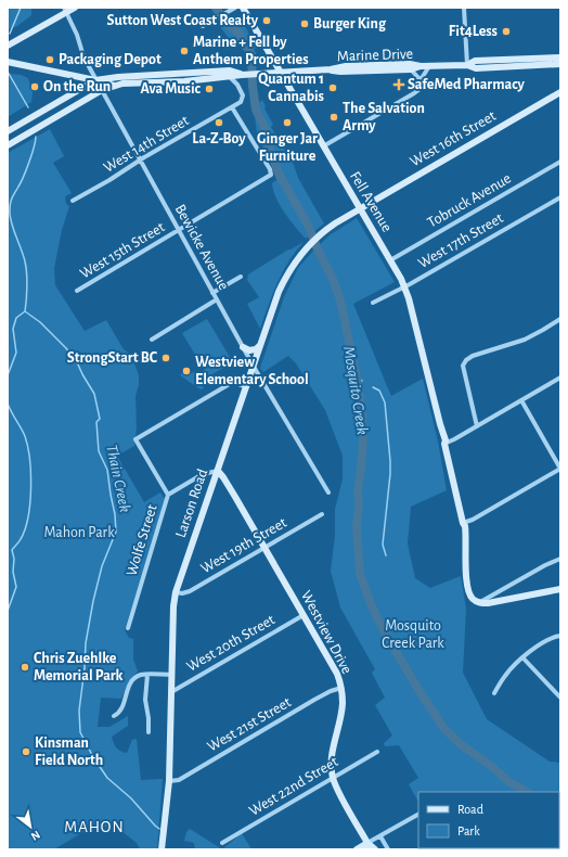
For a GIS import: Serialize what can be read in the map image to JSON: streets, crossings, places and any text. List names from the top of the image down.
{
  "streets": {
    "main road": [
      "Marine Drive",
      "West 16th Street",
      "Fell Avenue",
      "Larson Road",
      "Westview Drive"
    ],
    "street": [
      "West 14th Street",
      "Tobruck Avenue",
      "West 17th Street",
      "Bewicke Avenue",
      "West 15th Street",
      "Wolfe Street",
      "West 19th Street",
      "West 20th Street",
      "West 21st Street",
      "West 22nd Street"
    ]
  },
  "crossings": [
    ["Marine Drive", "Fell Avenue"],
    ["Marine Drive", "Bewicke Avenue"],
    ["West 16th Street", "Fell Avenue"],
    ["West 16th Street", "Larson Road"],
    ["West 14th Street", "Bewicke Avenue"],
    ["West 14th Street", "West 15th Street"],
    ["Tobruck Avenue", "Fell Avenue"],
    ["Fell Avenue", "West 17th Street"],
    ["Fell Avenue", "Larson Road"],
    ["Bewicke Avenue", "West 15th Street"],
    ["Bewicke Avenue", "Larson Road"],
    ["Larson Road", "West 19th Street"],
    ["Larson Road", "Westview Drive"],
    ["Larson Road", "West 20th Street"],
    ["Larson Road", "West 21st Street"],
    ["West 19th Street", "Westview Drive"],
    ["Westview Drive", "West 20th Street"],
    ["Westview Drive", "West 21st Street"],
    ["Westview Drive", "West 22nd Street"]
  ],
  "districts": ["MAHON"],
  "water": ["Mosquito Creek", "Thain Creek"],
  "parks": ["Mahon Park", "Mosquito Creek Park"],
  "places": {
    "other": [
      "Sutton West Coast Realty",
      "Burger King",
      "Fit4Less",
      "Marine + Fell by Anthem Properties",
      "Packaging Depot",
      "On the Run",
      "Quantum 1 Cannabis",
      "Ava Music",
      "The Salvation Army",
      "La-Z-Boy",
      "Ginger Jar Furniture",
      "StrongStart BC",
      "Westview Elementary School",
      "Chris Zuehlke Memorial Park",
      "Kinsman Field North"
    ],
    "health": ["SafeMed Pharmacy"]
  },
  "legend": ["Road", "Park"],
  "north": "bottom right"
}
